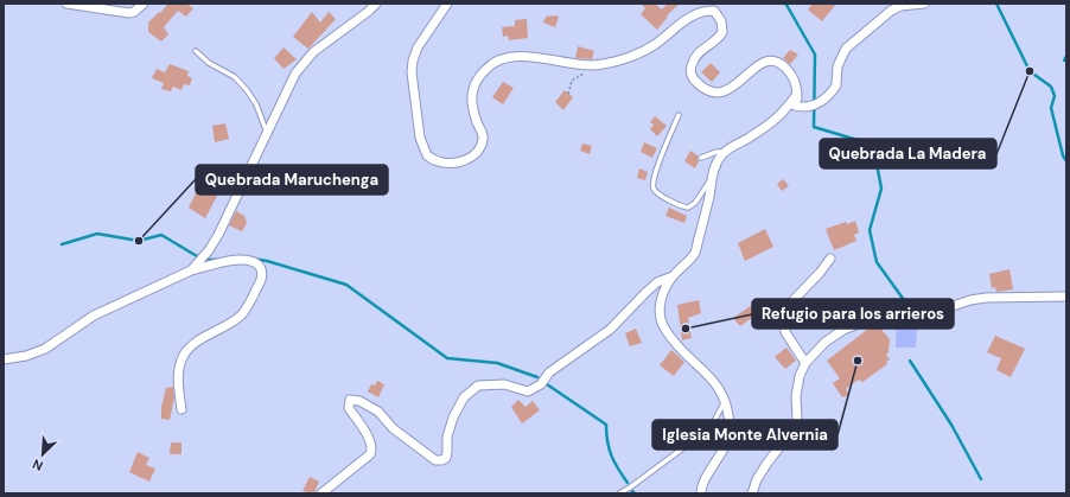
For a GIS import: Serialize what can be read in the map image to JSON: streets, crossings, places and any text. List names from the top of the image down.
{
  "places": [
    "Quebrada La Madera",
    "Quebrada Maruchenga",
    "Refugio para los arrieros",
    "Iglesia Monte Alvernia"
  ],
  "north": "bottom left"
}
